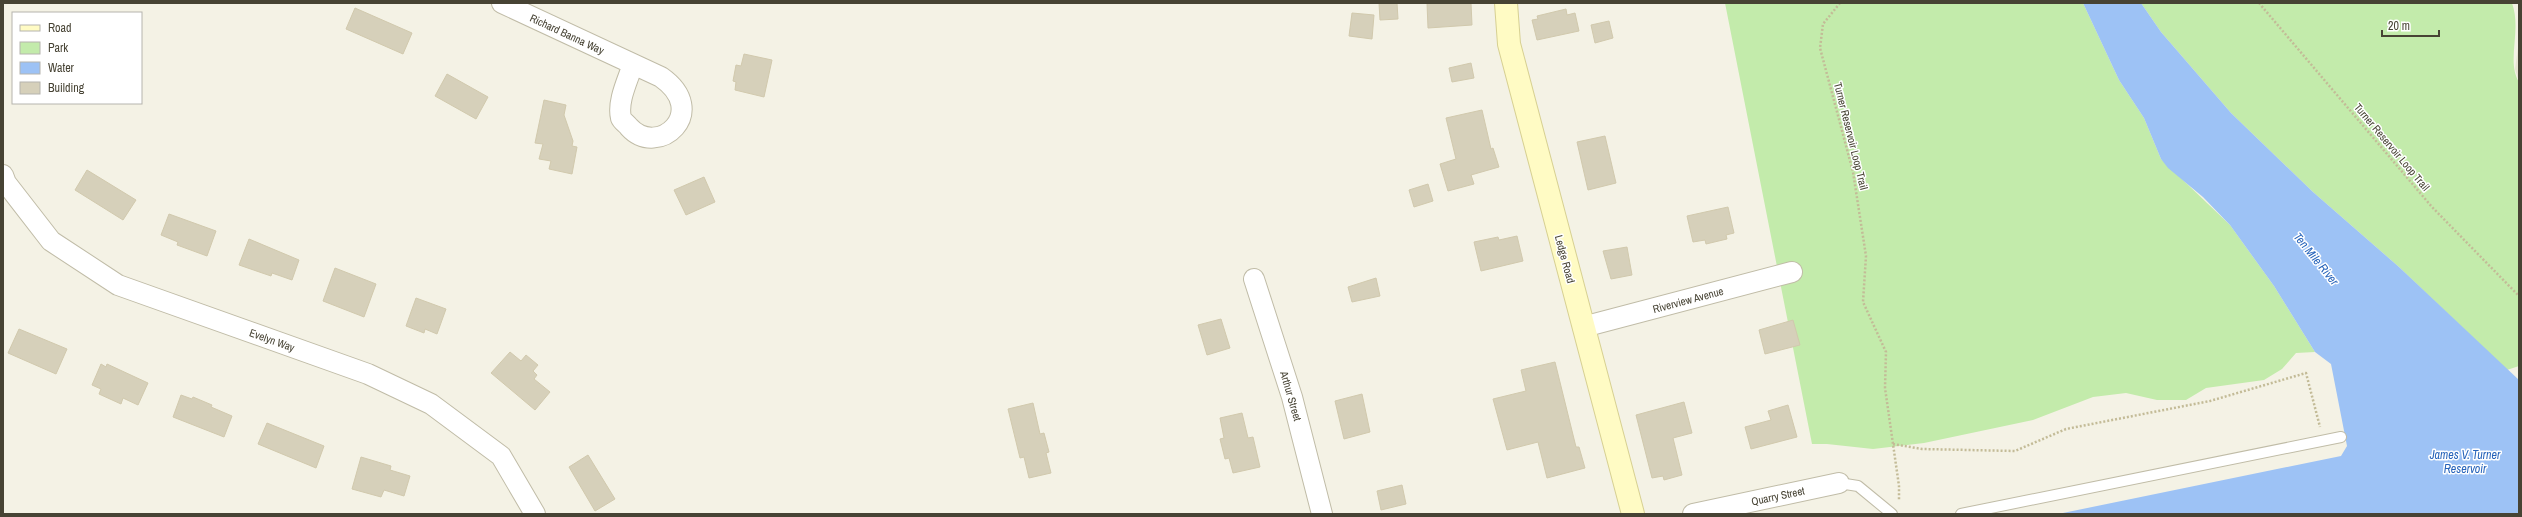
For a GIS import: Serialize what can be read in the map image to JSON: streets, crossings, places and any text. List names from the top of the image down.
{
  "streets": {
    "street": [
      "Richard Banna Way",
      "Ledge Road",
      "Riverview Avenue",
      "Evelyn Way",
      "Arthur Street",
      "Quarry Street"
    ],
    "path": ["Turner Reservoir Loop Trail"]
  },
  "crossings": [
    ["Ledge Road", "Riverview Avenue"]
  ],
  "water": ["Ten Mile River", "James V. Turner Reservoir"],
  "legend": [
    "Road",
    "Park",
    "Water",
    "Building"
  ],
  "scale_bar": "20 m"
}
